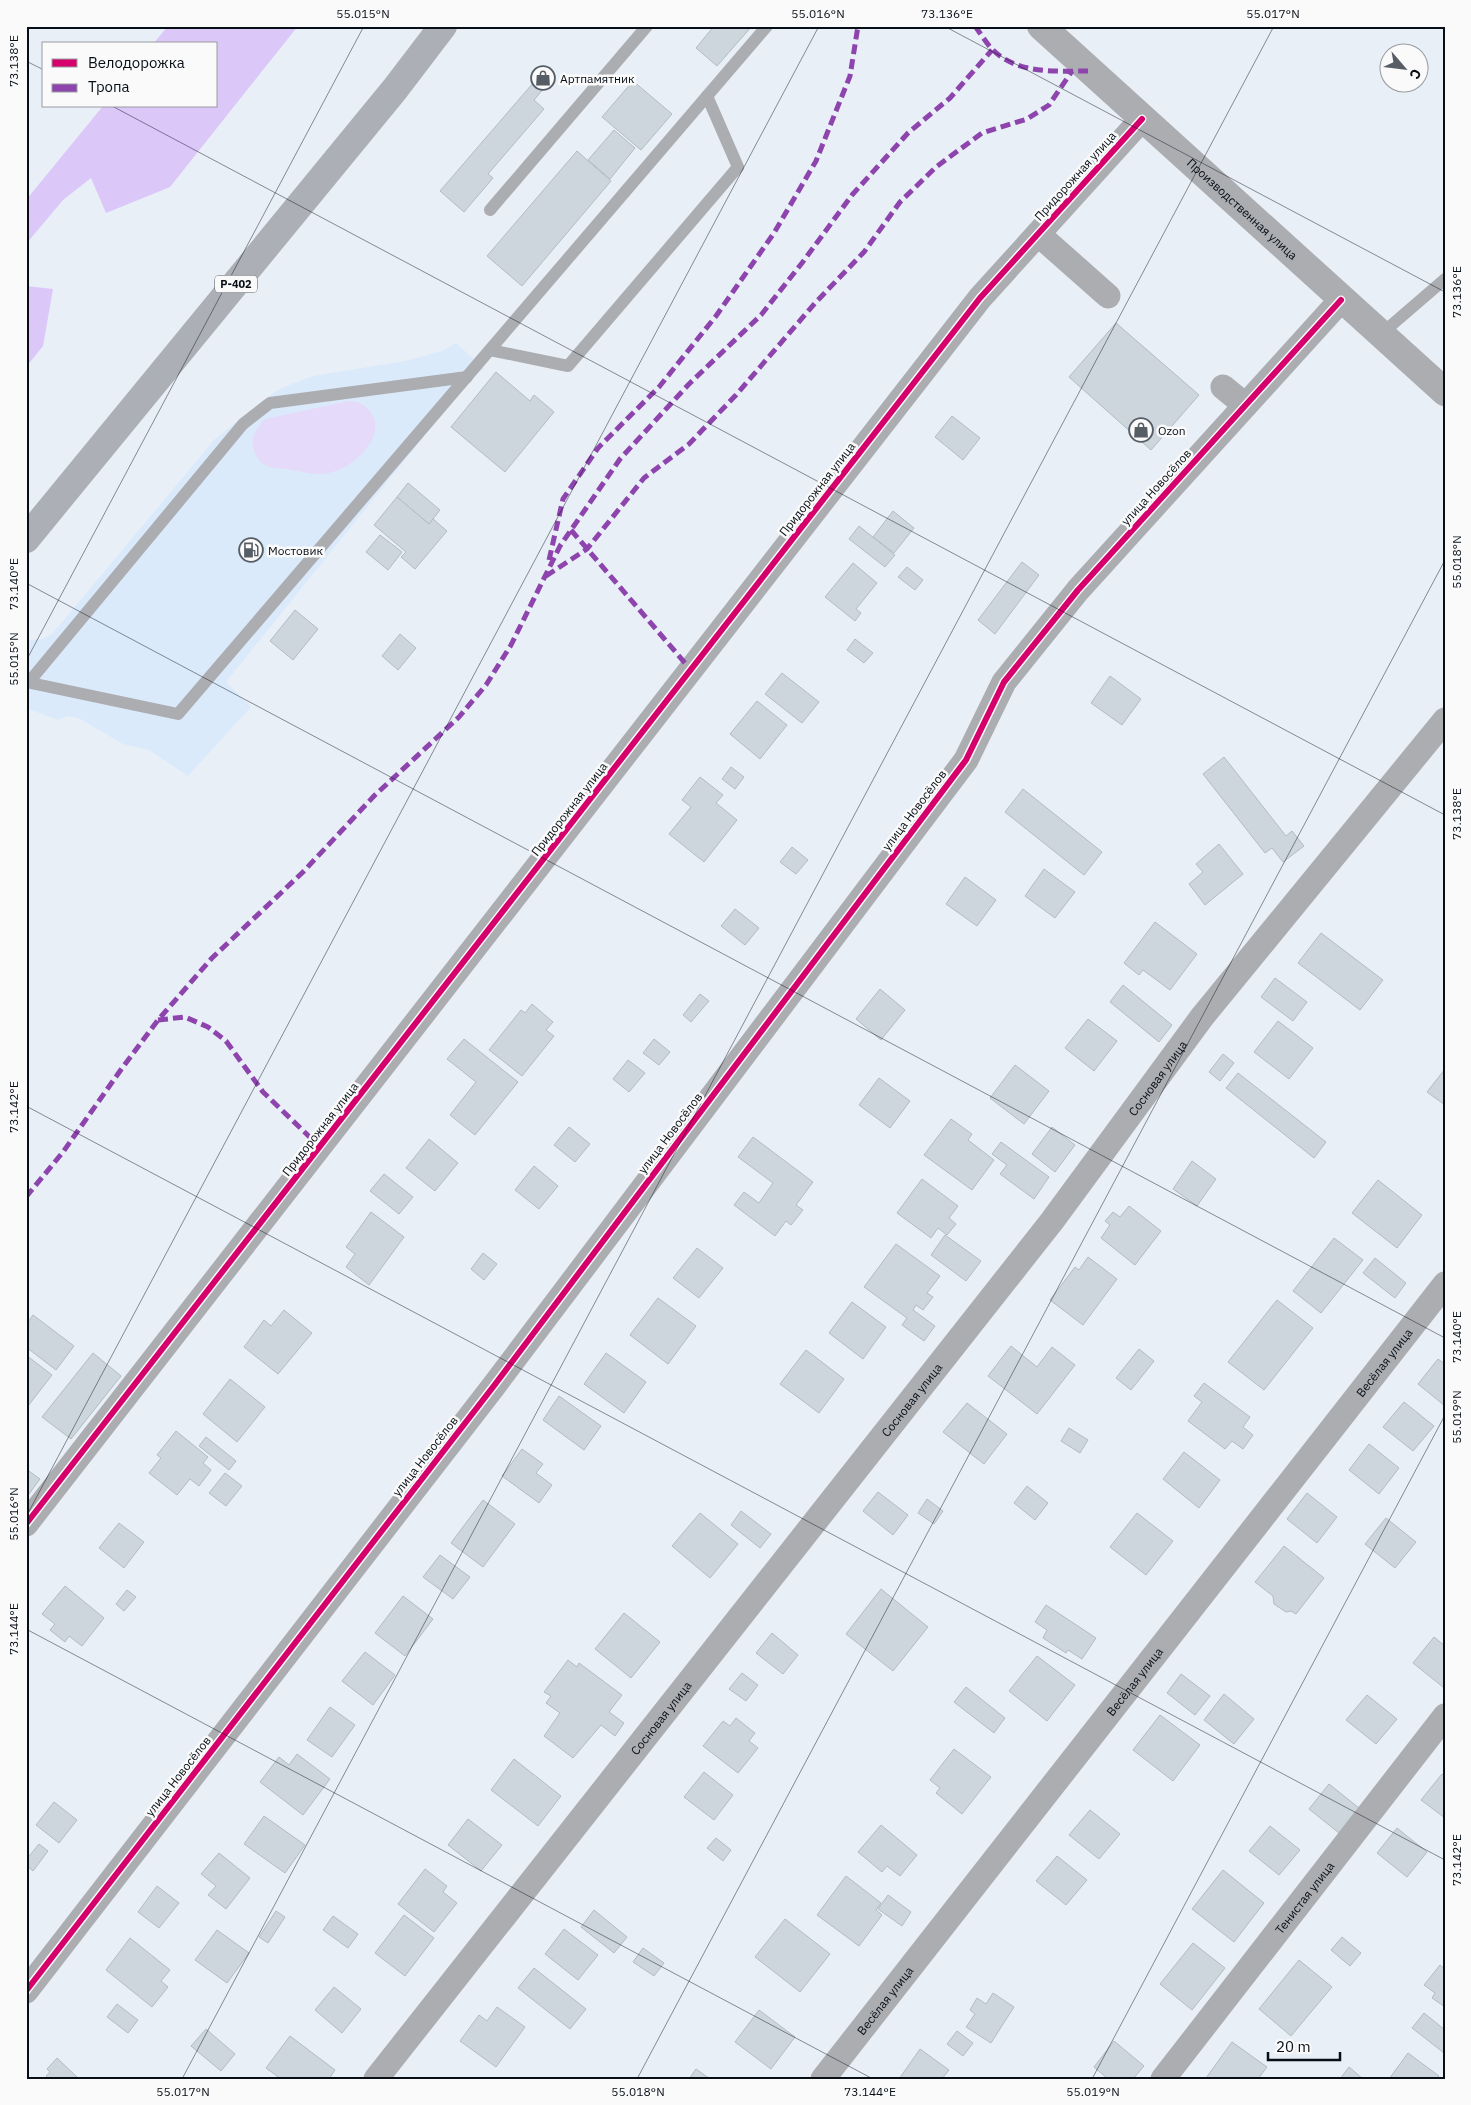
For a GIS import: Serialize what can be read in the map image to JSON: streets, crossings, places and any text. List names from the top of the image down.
{
  "streets": {
    "main road": ["Р-402"],
    "street": [
      "Придорожная улица",
      "Производственная улица",
      "улица Новосёлов",
      "Сосновая улица",
      "Весёлая улица",
      "Тенистая улица"
    ]
  },
  "crossings": [
    ["Придорожная улица", "Производственная улица"],
    ["Производственная улица", "улица Новосёлов"]
  ],
  "places": {
    "shop": ["Артпамятник", "Ozon"],
    "fuel station": ["Мостовик"]
  },
  "legend": ["Велодорожка", "Тропа"],
  "scale_bar": "20 m",
  "north": "bottom right",
  "coordinates": [
    "55.015°N",
    "55.016°N",
    "73.136°E",
    "55.017°N",
    "73.138°E",
    "55.018°N",
    "73.140°E",
    "73.142°E",
    "55.019°N",
    "73.144°E"
  ]
}
